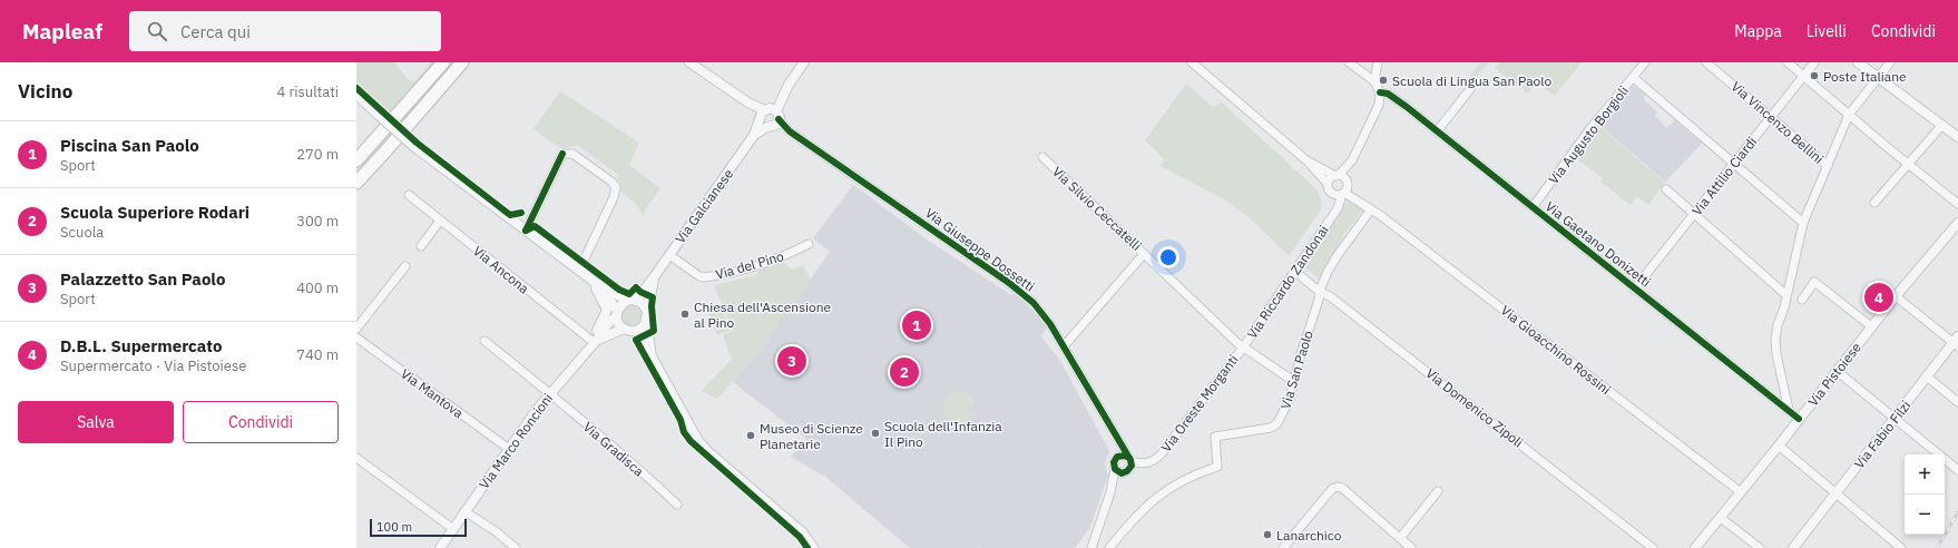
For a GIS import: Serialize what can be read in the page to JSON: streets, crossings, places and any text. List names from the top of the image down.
{
  "streets": {
    "street": [
      "Via Vincenzo Bellini",
      "Via Augusto Borgioli",
      "Via Attilio Ciardi",
      "Via Galcianese",
      "Via Silvio Ceccatelli",
      "Via Gaetano Donizetti",
      "Via Giuseppe Dossetti",
      "Via del Pino",
      "Via Ancona",
      "Via Riccardo Zandonai",
      "Via Gioacchino Rossini",
      "Via San Paolo",
      "Via Pistoiese",
      "Via Mantova",
      "Via Oreste Morganti",
      "Via Domenico Zipoli",
      "Via Fabio Filzi",
      "Via Marco Roncioni",
      "Via Gradisca"
    ]
  },
  "crossings": [
    ["Via Vincenzo Bellini", "Via Attilio Ciardi"],
    ["Via Augusto Borgioli", "Via Gaetano Donizetti"],
    ["Via Attilio Ciardi", "Via Gaetano Donizetti"],
    ["Via Galcianese", "Via Giuseppe Dossetti"],
    ["Via Galcianese", "Via del Pino"],
    ["Via Galcianese", "Via Marco Roncioni"],
    ["Via Silvio Ceccatelli", "Via Riccardo Zandonai"],
    ["Via Silvio Ceccatelli", "Via San Paolo"],
    ["Via Silvio Ceccatelli", "Via Oreste Morganti"],
    ["Via Gaetano Donizetti", "Via Pistoiese"],
    ["Via Giuseppe Dossetti", "Via Oreste Morganti"],
    ["Via Ancona", "Via Marco Roncioni"],
    ["Via Riccardo Zandonai", "Via Oreste Morganti"],
    ["Via Riccardo Zandonai", "Via Domenico Zipoli"],
    ["Via Gioacchino Rossini", "Via San Paolo"],
    ["Via Gioacchino Rossini", "Via Pistoiese"],
    ["Via San Paolo", "Via Domenico Zipoli"],
    ["Via Mantova", "Via Marco Roncioni"],
    ["Via Marco Roncioni", "Via Gradisca"]
  ],
  "places": [
    "Poste Italiane",
    "Scuola di Lingua San Paolo",
    "Chiesa dell'Ascensione al Pino",
    "Scuola dell'Infanzia Il Pino",
    "Museo di Scienze Planetarie",
    "Lanarchico"
  ],
  "scale_bar": "100 m",
  "page": {
    "header": "Mapleaf",
    "search": "Cerca qui",
    "nav": ["Mappa", "Livelli", "Condividi"],
    "heading": ["Vicino", "4 risultati"],
    "list": [
      {
        "mark": "1",
        "name": "Piscina San Paolo",
        "note": "Sport",
        "value": "270 m"
      },
      {
        "mark": "2",
        "name": "Scuola Superiore Rodari",
        "note": "Scuola",
        "value": "300 m"
      },
      {
        "mark": "3",
        "name": "Palazzetto San Paolo",
        "note": "Sport",
        "value": "400 m"
      },
      {
        "mark": "4",
        "name": "D.B.L. Supermercato",
        "note": "Supermercato · Via Pistoiese",
        "value": "740 m"
      }
    ],
    "pins": [
      "4",
      "1",
      "3",
      "2"
    ],
    "buttons": ["Salva", "Condividi"],
    "map_buttons": ["+", "−"],
    "scale": "100 m"
  }
}
